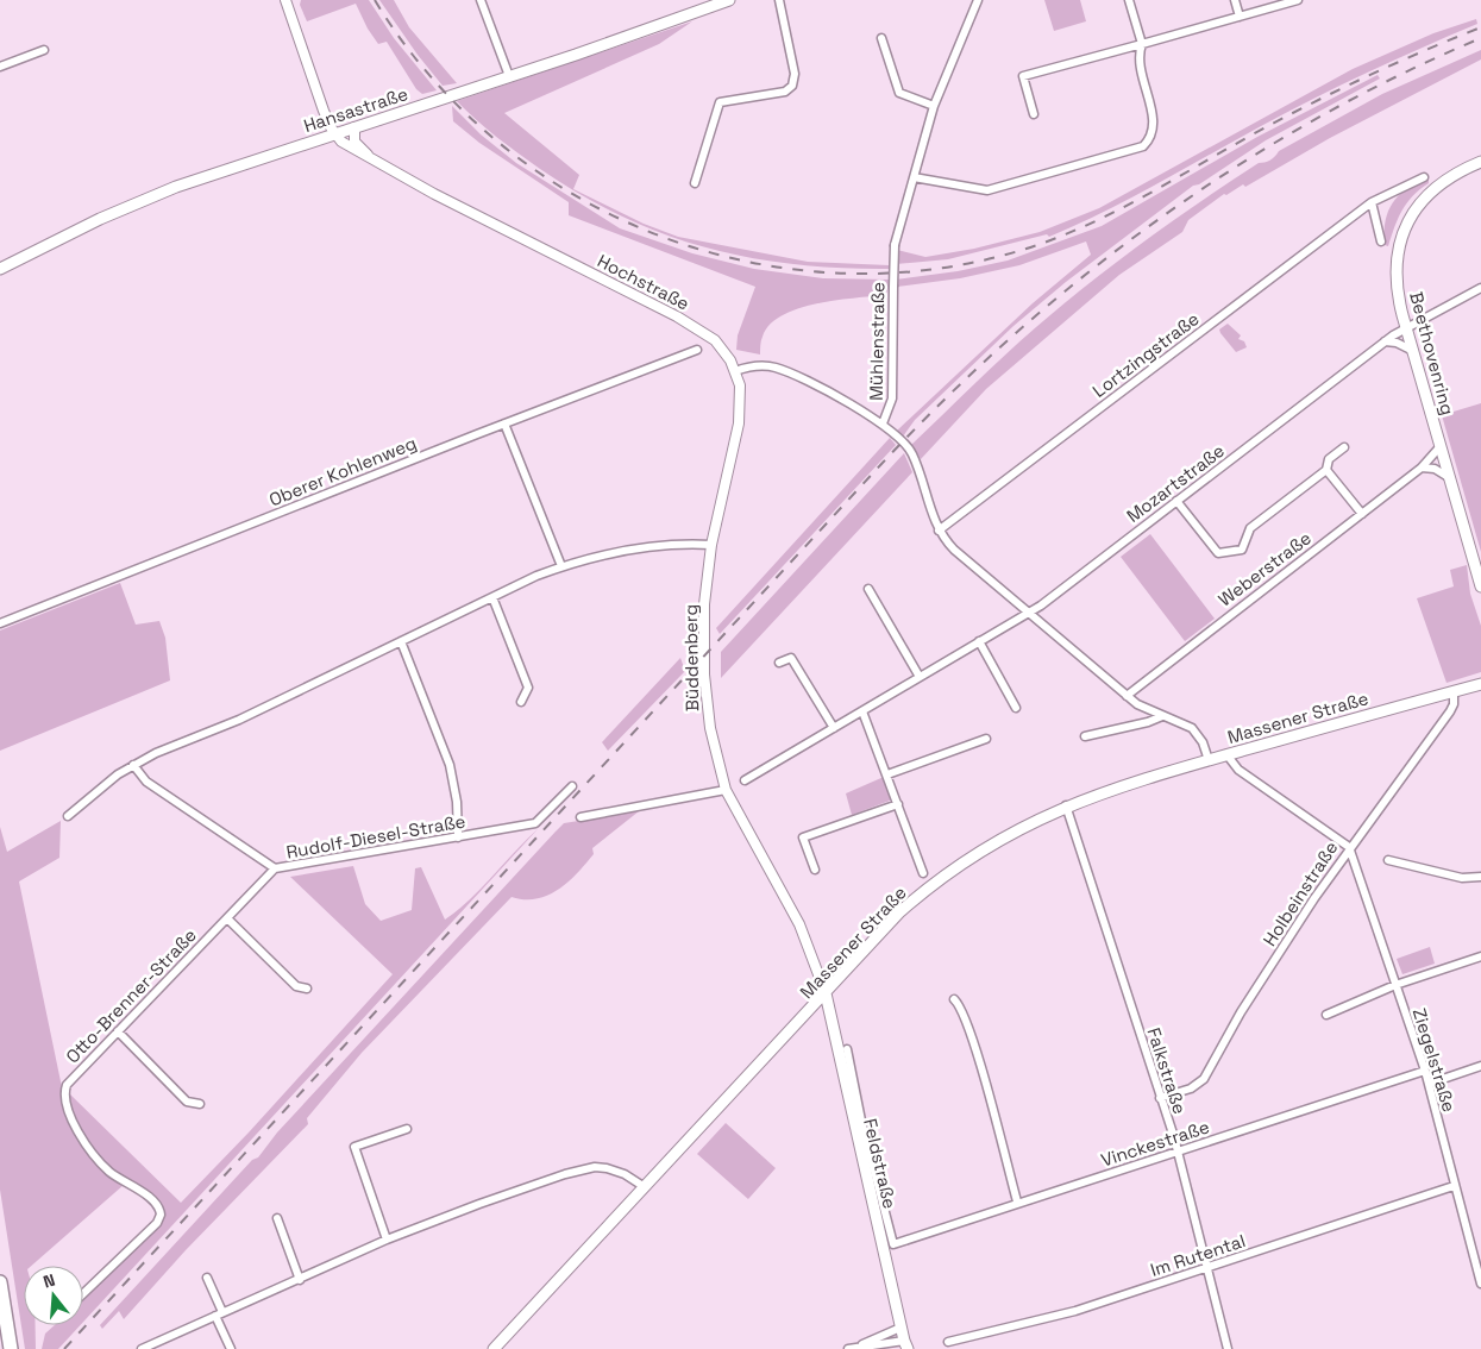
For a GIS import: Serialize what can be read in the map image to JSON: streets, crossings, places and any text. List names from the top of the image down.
{
  "streets": {
    "main road": [
      "Hansastraße",
      "Beethovenring",
      "Massener Straße",
      "Feldstraße"
    ],
    "street": [
      "Hochstraße",
      "Mühlenstraße",
      "Lortzingstraße",
      "Oberer Kohlenweg",
      "Mozartstraße",
      "Weberstraße",
      "Büddenberg",
      "Rudolf-Diesel-Straße",
      "Holbeinstraße",
      "Otto-Brenner-Straße",
      "Ziegelstraße",
      "Falkstraße",
      "Vinckestraße",
      "Im Rutental"
    ]
  },
  "crossings": [
    ["Hansastraße", "Hochstraße"],
    ["Hochstraße", "Büddenberg"],
    ["Mühlenstraße", "Lortzingstraße"],
    ["Mühlenstraße", "Mozartstraße"],
    ["Mühlenstraße", "Weberstraße"],
    ["Mühlenstraße", "Massener Straße"],
    ["Beethovenring", "Mozartstraße"],
    ["Beethovenring", "Weberstraße"],
    ["Büddenberg", "Massener Straße"],
    ["Büddenberg", "Feldstraße"],
    ["Massener Straße", "Holbeinstraße"],
    ["Massener Straße", "Falkstraße"],
    ["Massener Straße", "Feldstraße"],
    ["Rudolf-Diesel-Straße", "Otto-Brenner-Straße"],
    ["Holbeinstraße", "Ziegelstraße"],
    ["Holbeinstraße", "Falkstraße"],
    ["Ziegelstraße", "Vinckestraße"],
    ["Ziegelstraße", "Im Rutental"],
    ["Falkstraße", "Vinckestraße"],
    ["Falkstraße", "Im Rutental"],
    ["Vinckestraße", "Feldstraße"]
  ],
  "north": "top"
}
